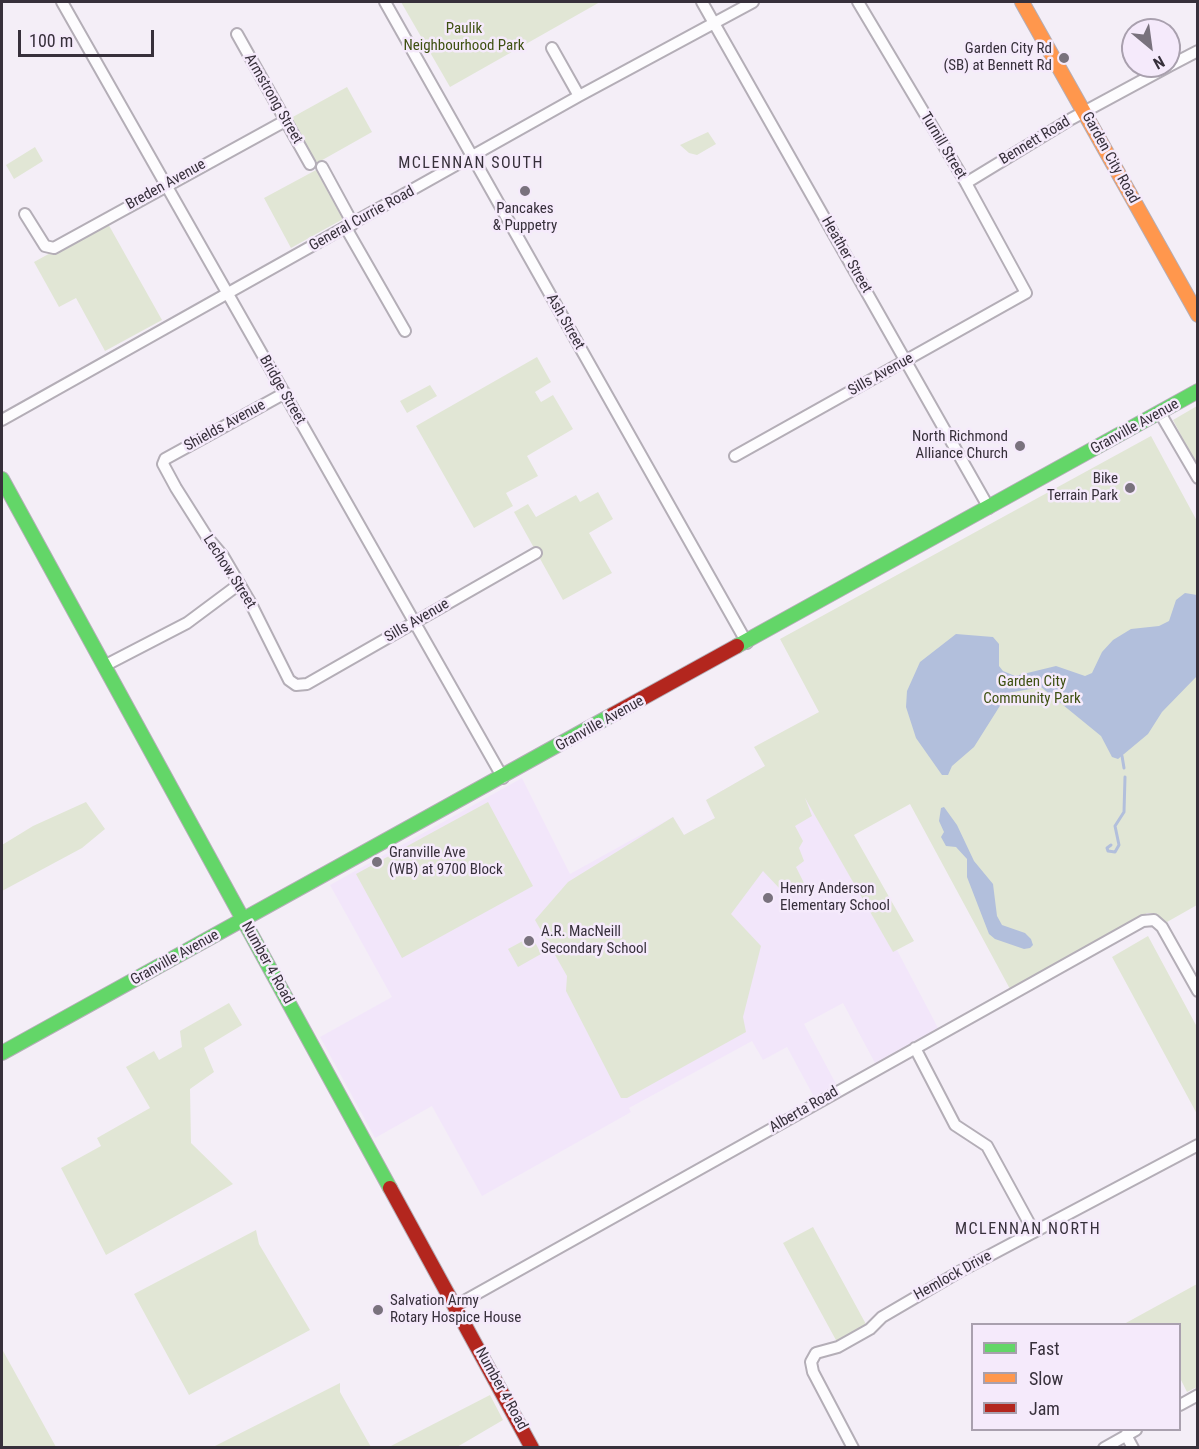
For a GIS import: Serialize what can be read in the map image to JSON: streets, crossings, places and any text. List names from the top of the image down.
{
  "streets": {
    "street": [
      "Armstrong Street",
      "Bennett Road",
      "Turnill Street",
      "Garden City Road",
      "Breden Avenue",
      "General Currie Road",
      "Heather Street",
      "Ash Street",
      "Sills Avenue",
      "Bridge Street",
      "Shields Avenue",
      "Granville Avenue",
      "Lechow Street",
      "Number 4 Road",
      "Alberta Road",
      "Hemlock Drive"
    ]
  },
  "crossings": [
    ["Armstrong Street", "Breden Avenue"],
    ["Armstrong Street", "General Currie Road"],
    ["Bennett Road", "Turnill Street"],
    ["Bennett Road", "Garden City Road"],
    ["Turnill Street", "Sills Avenue"],
    ["Breden Avenue", "Bridge Street"],
    ["General Currie Road", "Heather Street"],
    ["General Currie Road", "Ash Street"],
    ["General Currie Road", "Bridge Street"],
    ["Heather Street", "Sills Avenue"],
    ["Heather Street", "Granville Avenue"],
    ["Ash Street", "Granville Avenue"],
    ["Sills Avenue", "Bridge Street"],
    ["Sills Avenue", "Lechow Street"],
    ["Bridge Street", "Shields Avenue"],
    ["Bridge Street", "Granville Avenue"],
    ["Shields Avenue", "Lechow Street"],
    ["Granville Avenue", "Number 4 Road"],
    ["Number 4 Road", "Alberta Road"]
  ],
  "districts": ["MCLENNAN SOUTH", "MCLENNAN NORTH"],
  "parks": ["Paulik Neighbourhood Park", "Garden City Community Park"],
  "places": [
    "Garden City Rd (SB) at Bennett Rd",
    "Pancakes & Puppetry",
    "North Richmond Alliance Church",
    "Bike Terrain Park",
    "Granville Ave (WB) at 9700 Block",
    "Henry Anderson Elementary School",
    "A.R. MacNeill Secondary School",
    "Salvation Army Rotary Hospice House"
  ],
  "legend": ["Fast", "Slow", "Jam"],
  "scale_bar": "100 m",
  "north": "bottom right"
}
